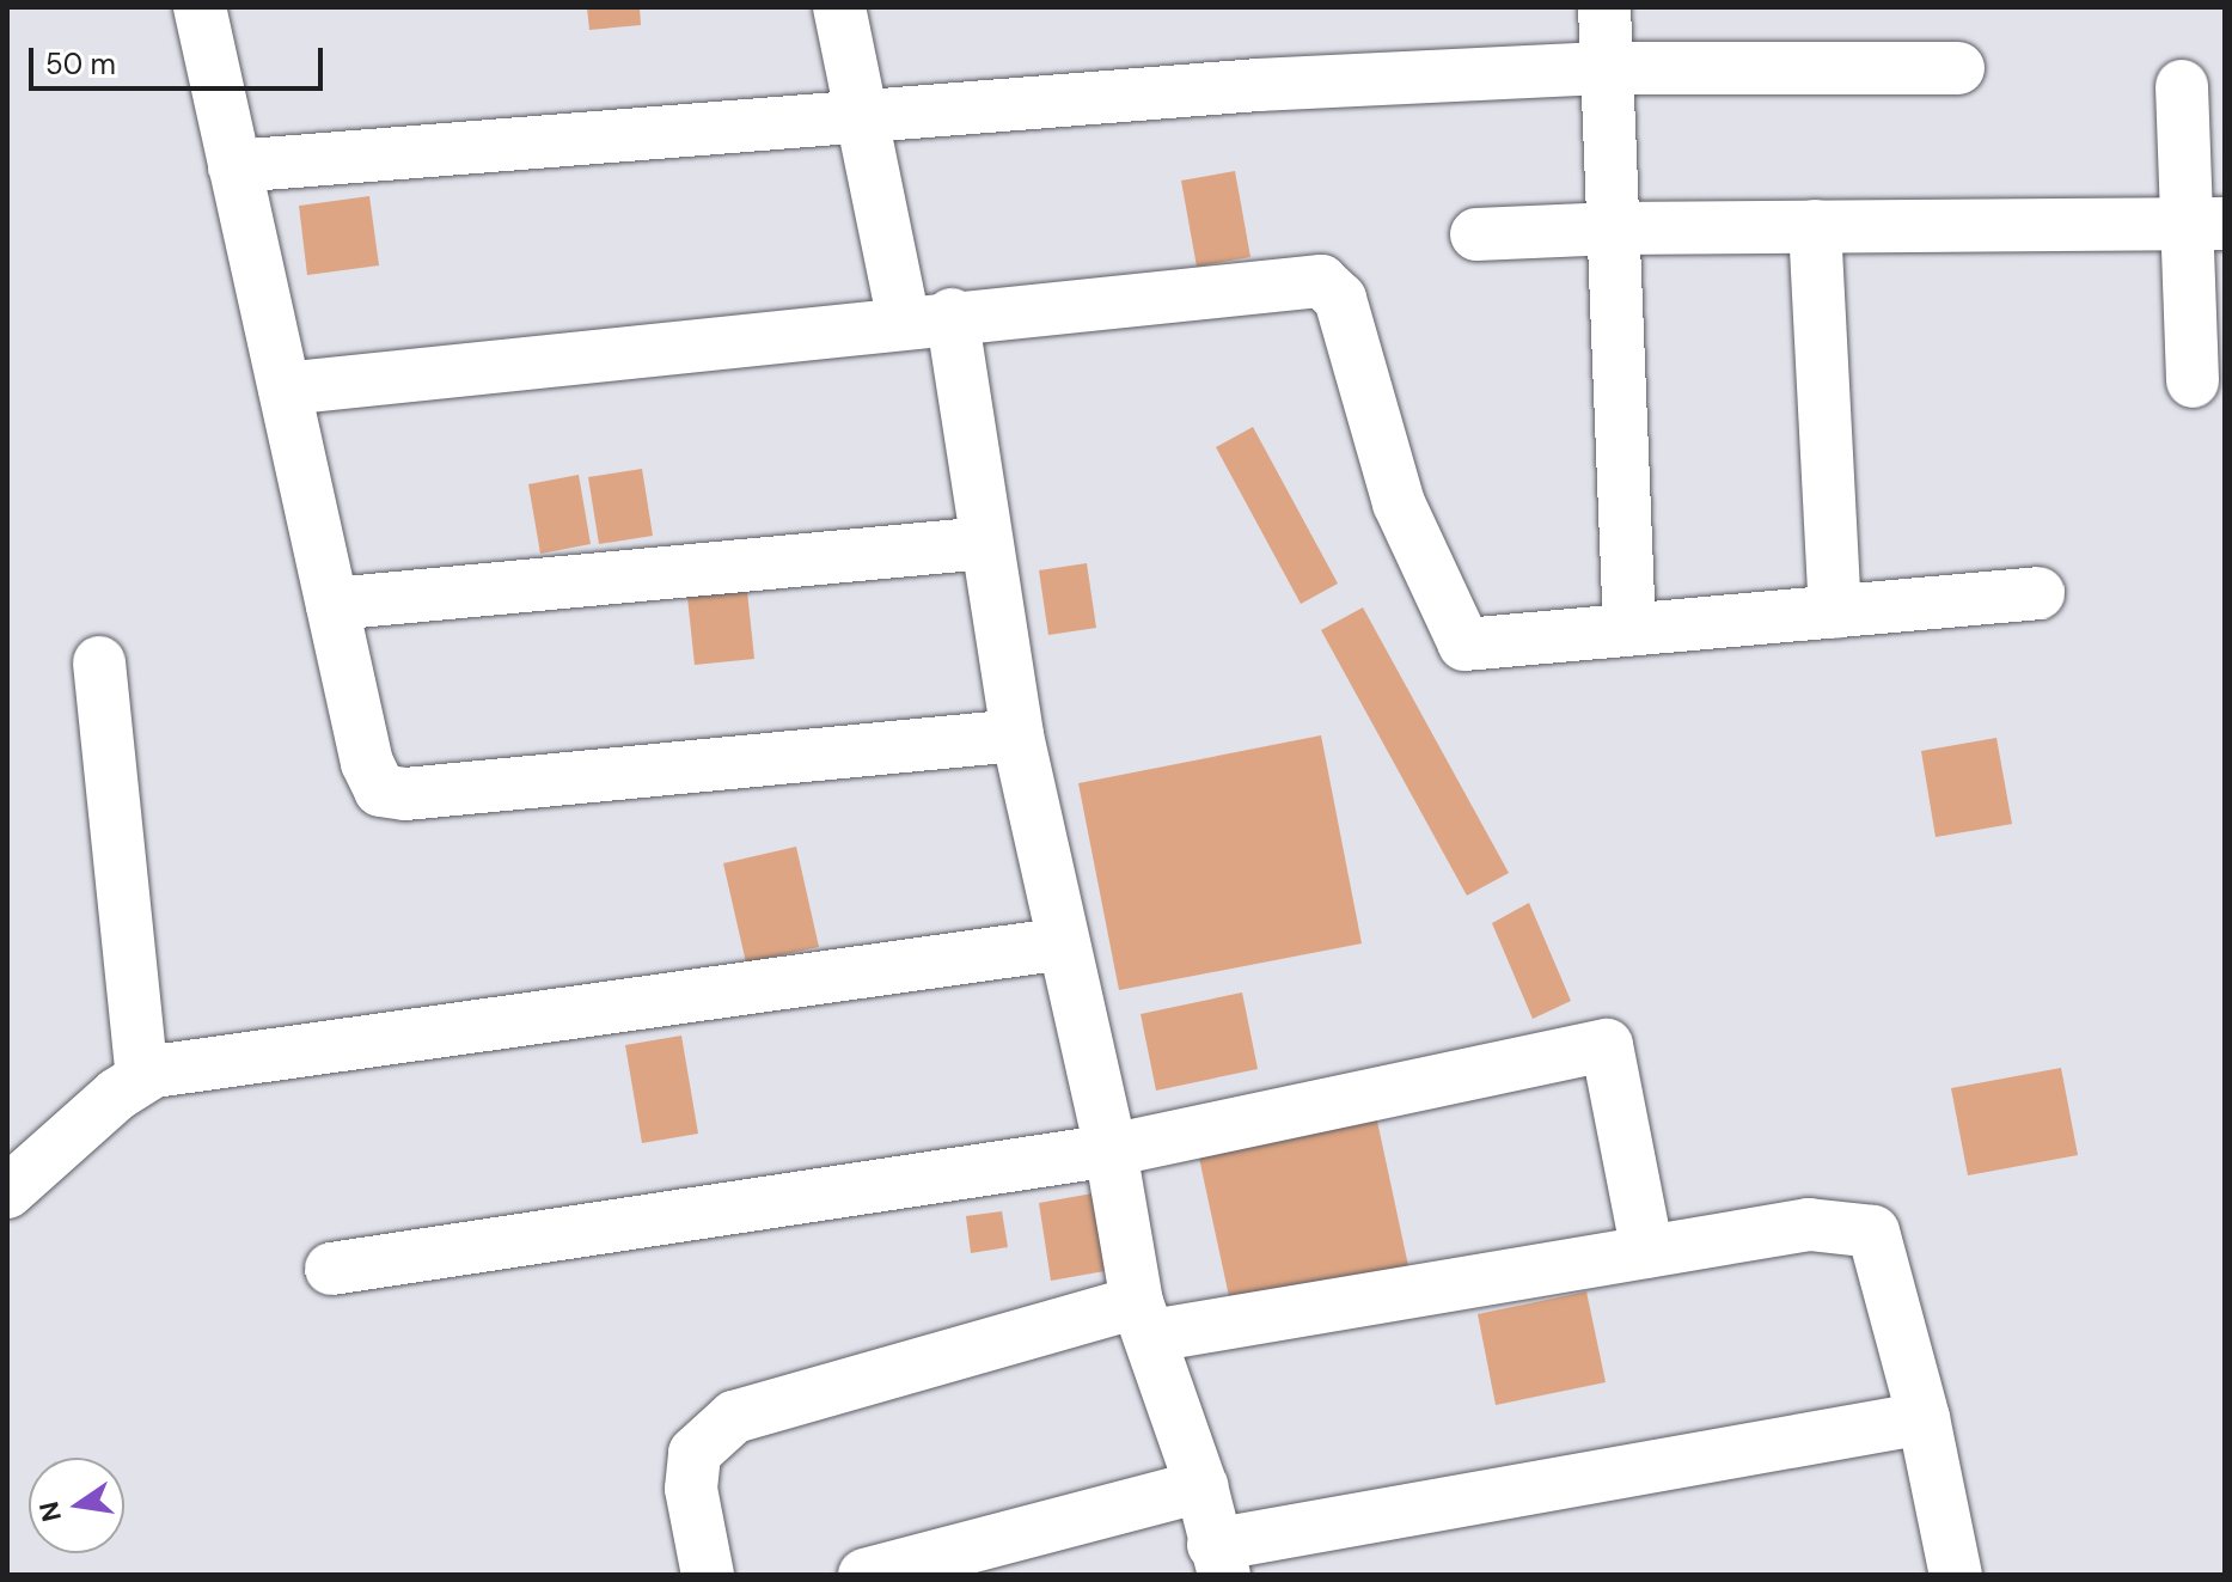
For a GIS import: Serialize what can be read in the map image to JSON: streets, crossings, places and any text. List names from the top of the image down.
{
  "scale_bar": "50 m",
  "north": "left"
}
